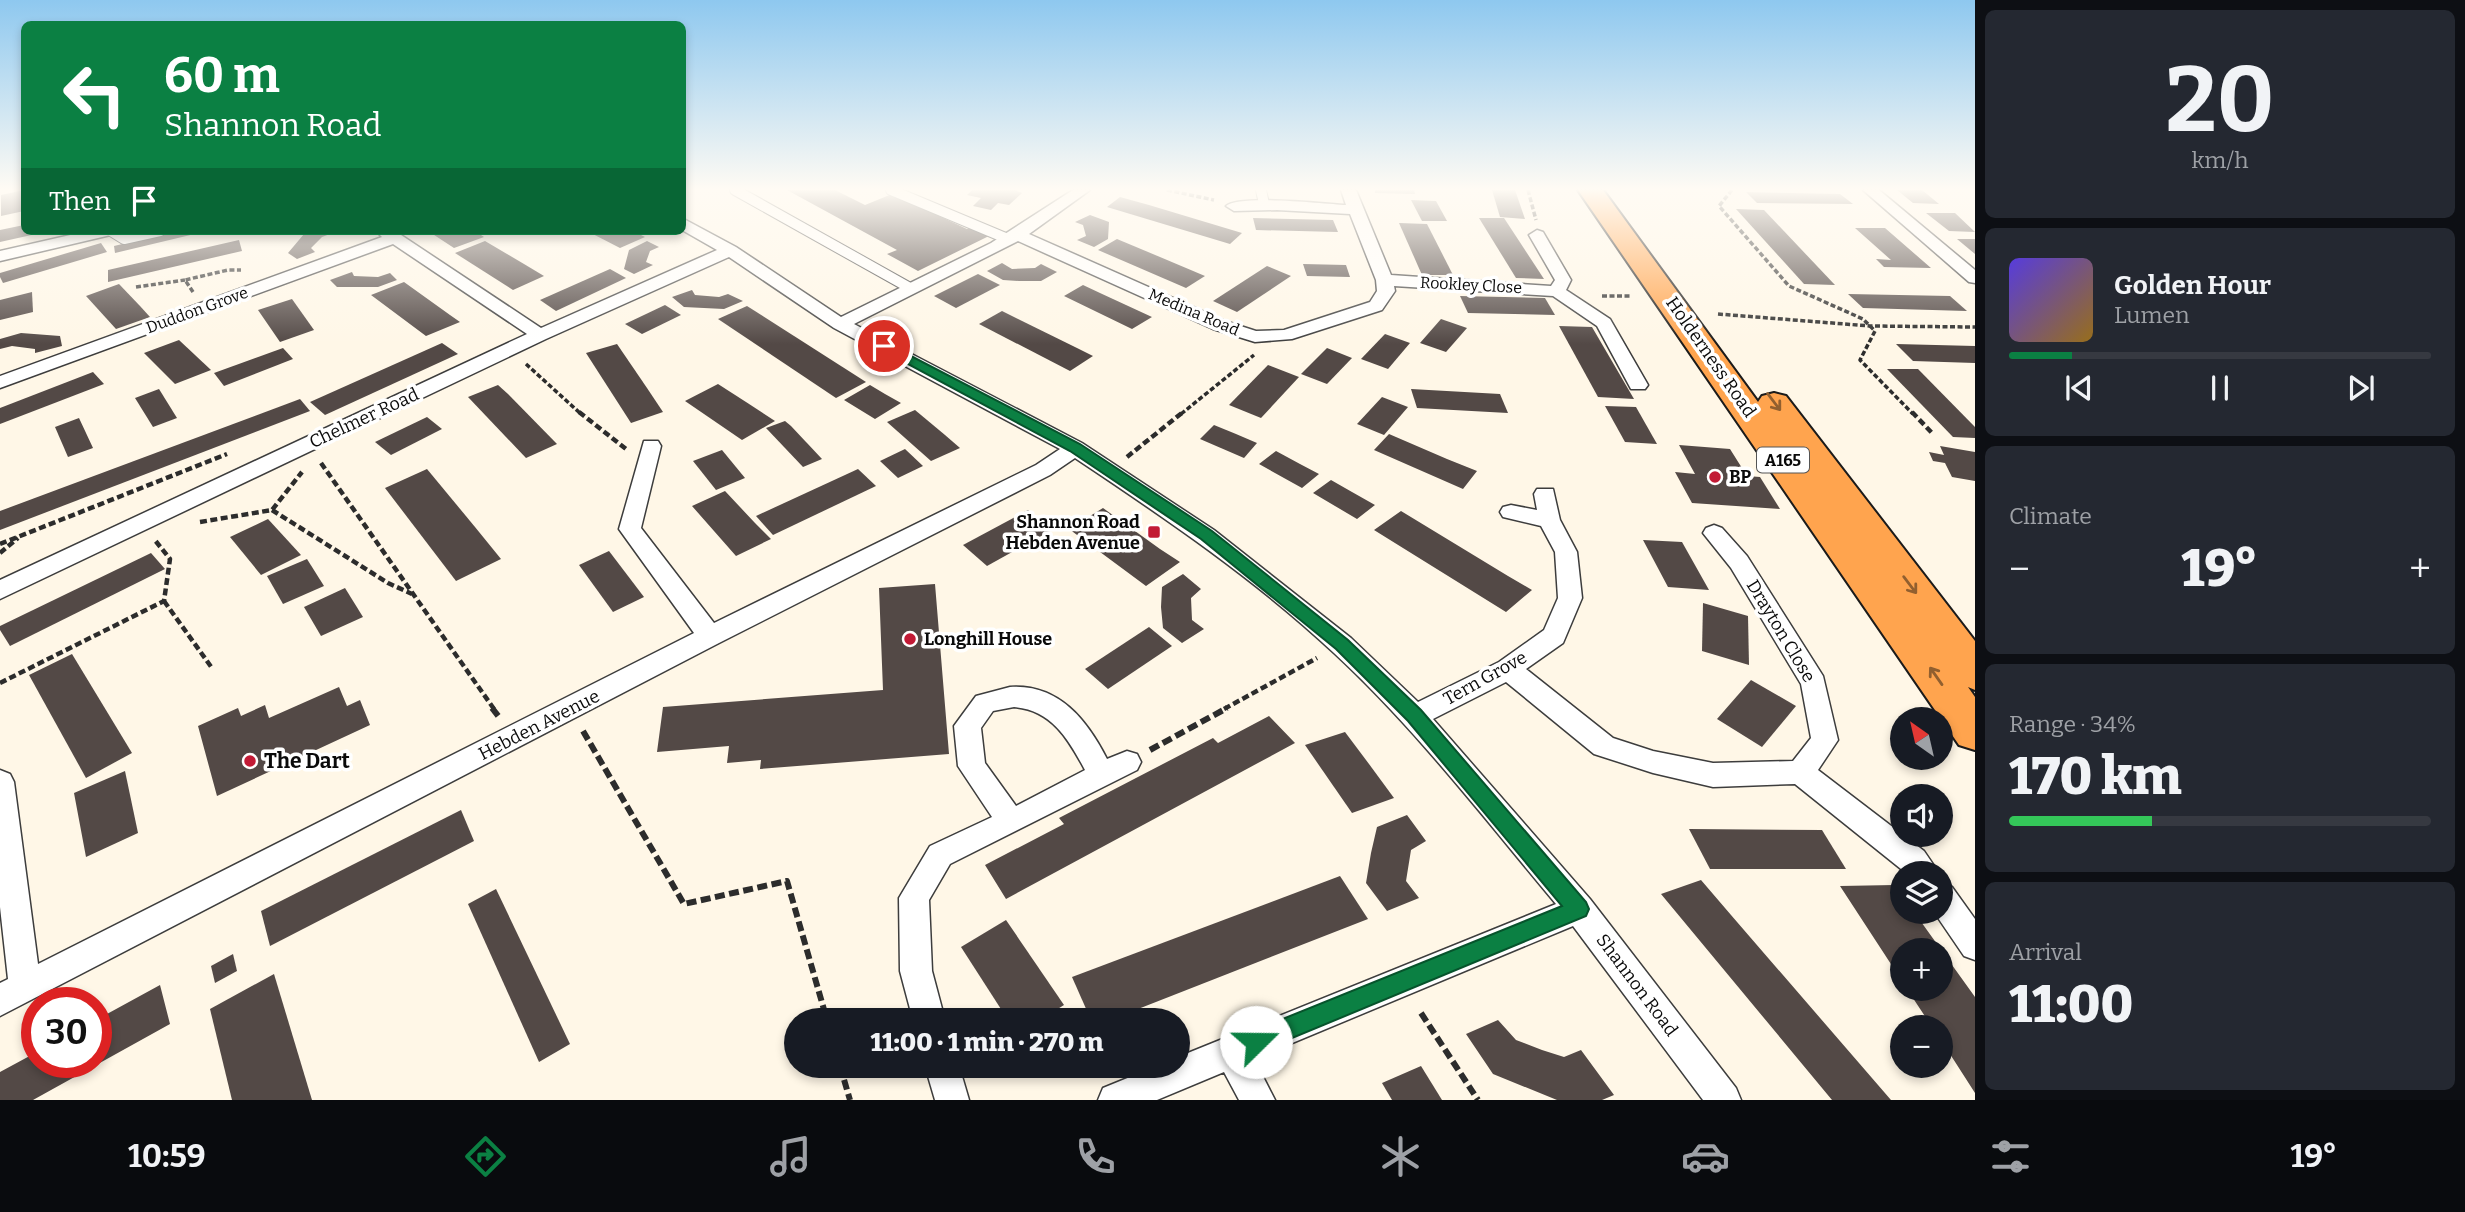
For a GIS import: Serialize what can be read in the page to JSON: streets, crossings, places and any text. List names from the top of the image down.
{
  "streets": {
    "highway": ["Holderness Road", "A165"],
    "street": [
      "Rookley Close",
      "Duddon Grove",
      "Medina Road",
      "Chelmer Road",
      "Drayton Close",
      "Tern Grove",
      "Hebden Avenue",
      "Shannon Road"
    ]
  },
  "crossings": [
    ["Rookley Close", "Medina Road"],
    ["Chelmer Road", "Shannon Road"],
    ["Tern Grove", "Shannon Road"],
    ["Hebden Avenue", "Shannon Road"]
  ],
  "places": {
    "other": ["BP", "Longhill House", "The Dart"],
    "transit": ["Shannon Road Hebden Avenue"]
  },
  "north": "top left",
  "page": {
    "tile": [
      ["20", "km/h"],
      "Climate",
      ["Range · 34%", "170 km"],
      ["Arrival", "11:00"]
    ],
    "turn": ["60 m", "Shannon Road"],
    "then": "Then",
    "song": ["Golden Hour", "Lumen"],
    "heat": ["−", "19°", "+"],
    "map_buttons": ["+", "−"],
    "limit": "30",
    "trip": "11:00 · 1 min · 270 m",
    "tabs": ["10:59", "19°"]
  }
}
